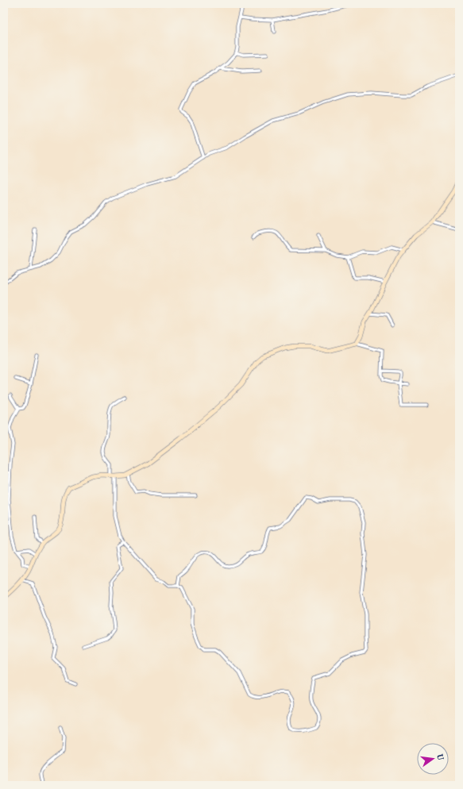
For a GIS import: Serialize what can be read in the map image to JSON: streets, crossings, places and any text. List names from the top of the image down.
{
  "north": "right"
}
